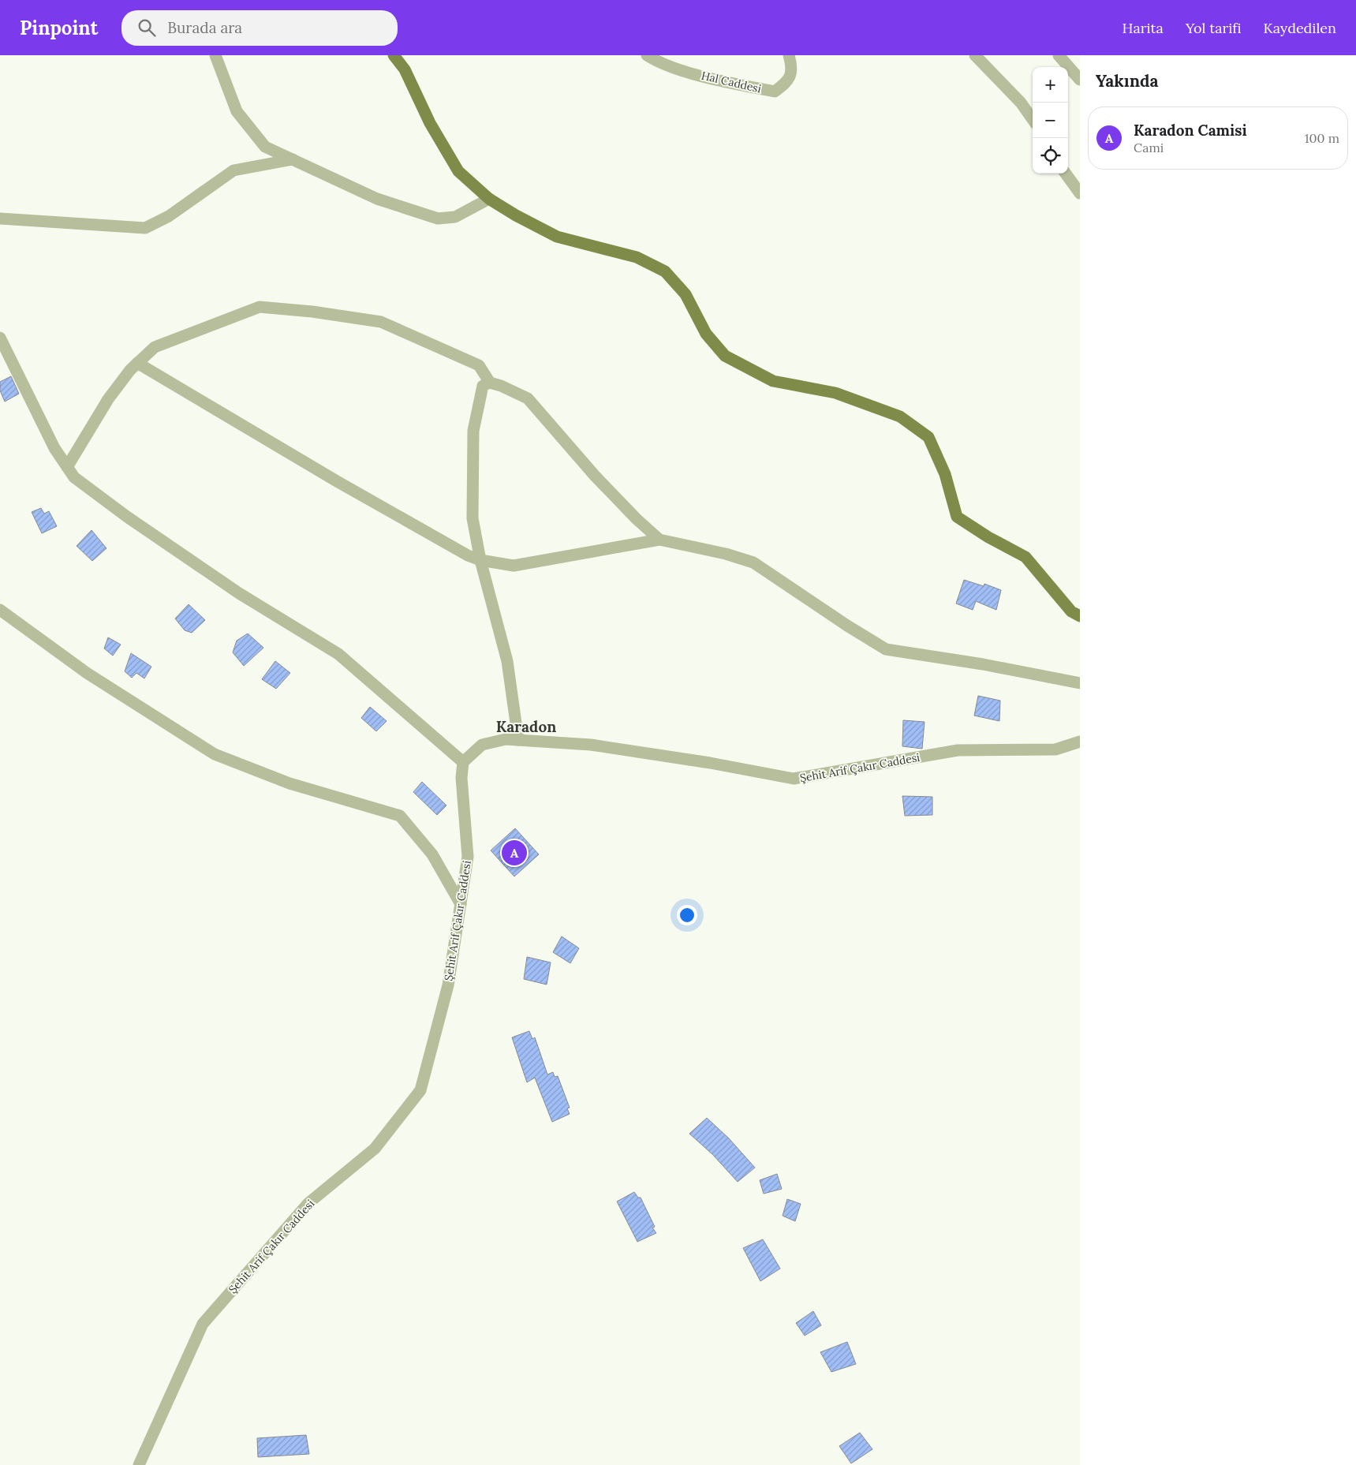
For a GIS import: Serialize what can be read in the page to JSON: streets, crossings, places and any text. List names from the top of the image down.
{
  "streets": {
    "street": ["Hal Caddesi", "Şehit Arif Çakır Caddesi"]
  },
  "districts": ["Karadon"],
  "page": {
    "header": "Pinpoint",
    "search": "Burada ara",
    "nav": ["Harita", "Yol tarifi", "Kaydedilen"],
    "heading": "Yakında",
    "map_buttons": ["+", "−"],
    "list": [
      {
        "mark": "A",
        "name": "Karadon Camisi",
        "note": "Cami",
        "value": "100 m"
      }
    ],
    "pins": "A"
  }
}
